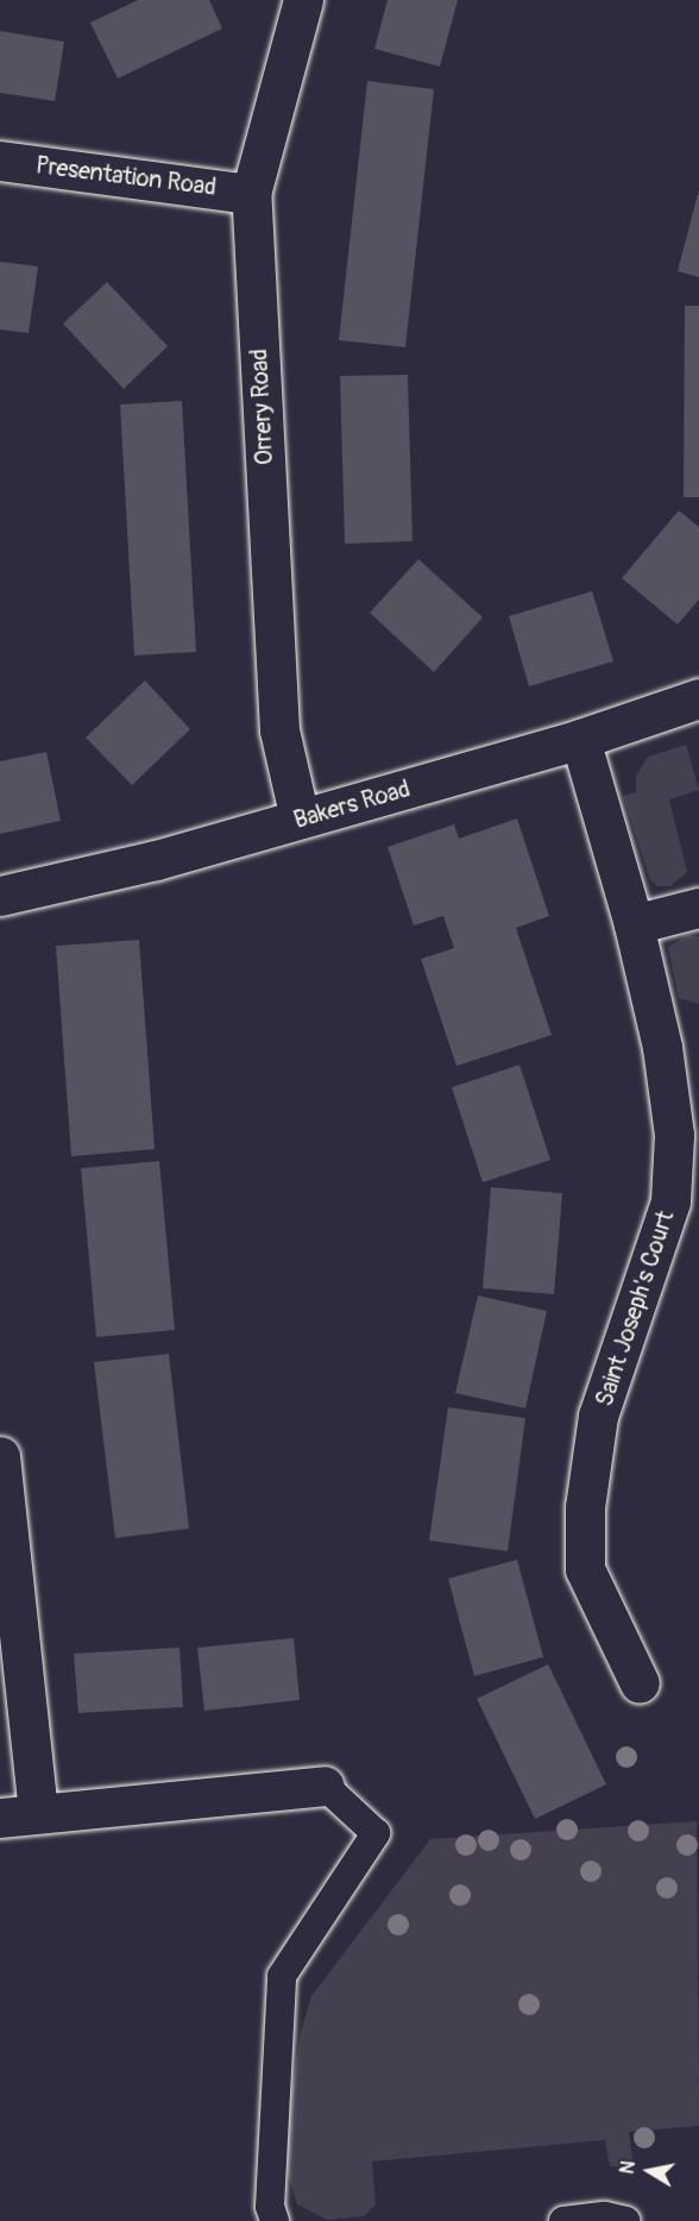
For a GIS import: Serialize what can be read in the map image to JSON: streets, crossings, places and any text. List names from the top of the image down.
{
  "streets": {
    "street": [
      "Presentation Road",
      "Orrery Road",
      "Bakers Road",
      "Saint Joseph's Court"
    ]
  },
  "crossings": [
    ["Presentation Road", "Orrery Road"],
    ["Orrery Road", "Bakers Road"],
    ["Bakers Road", "Saint Joseph's Court"]
  ],
  "north": "left"
}
